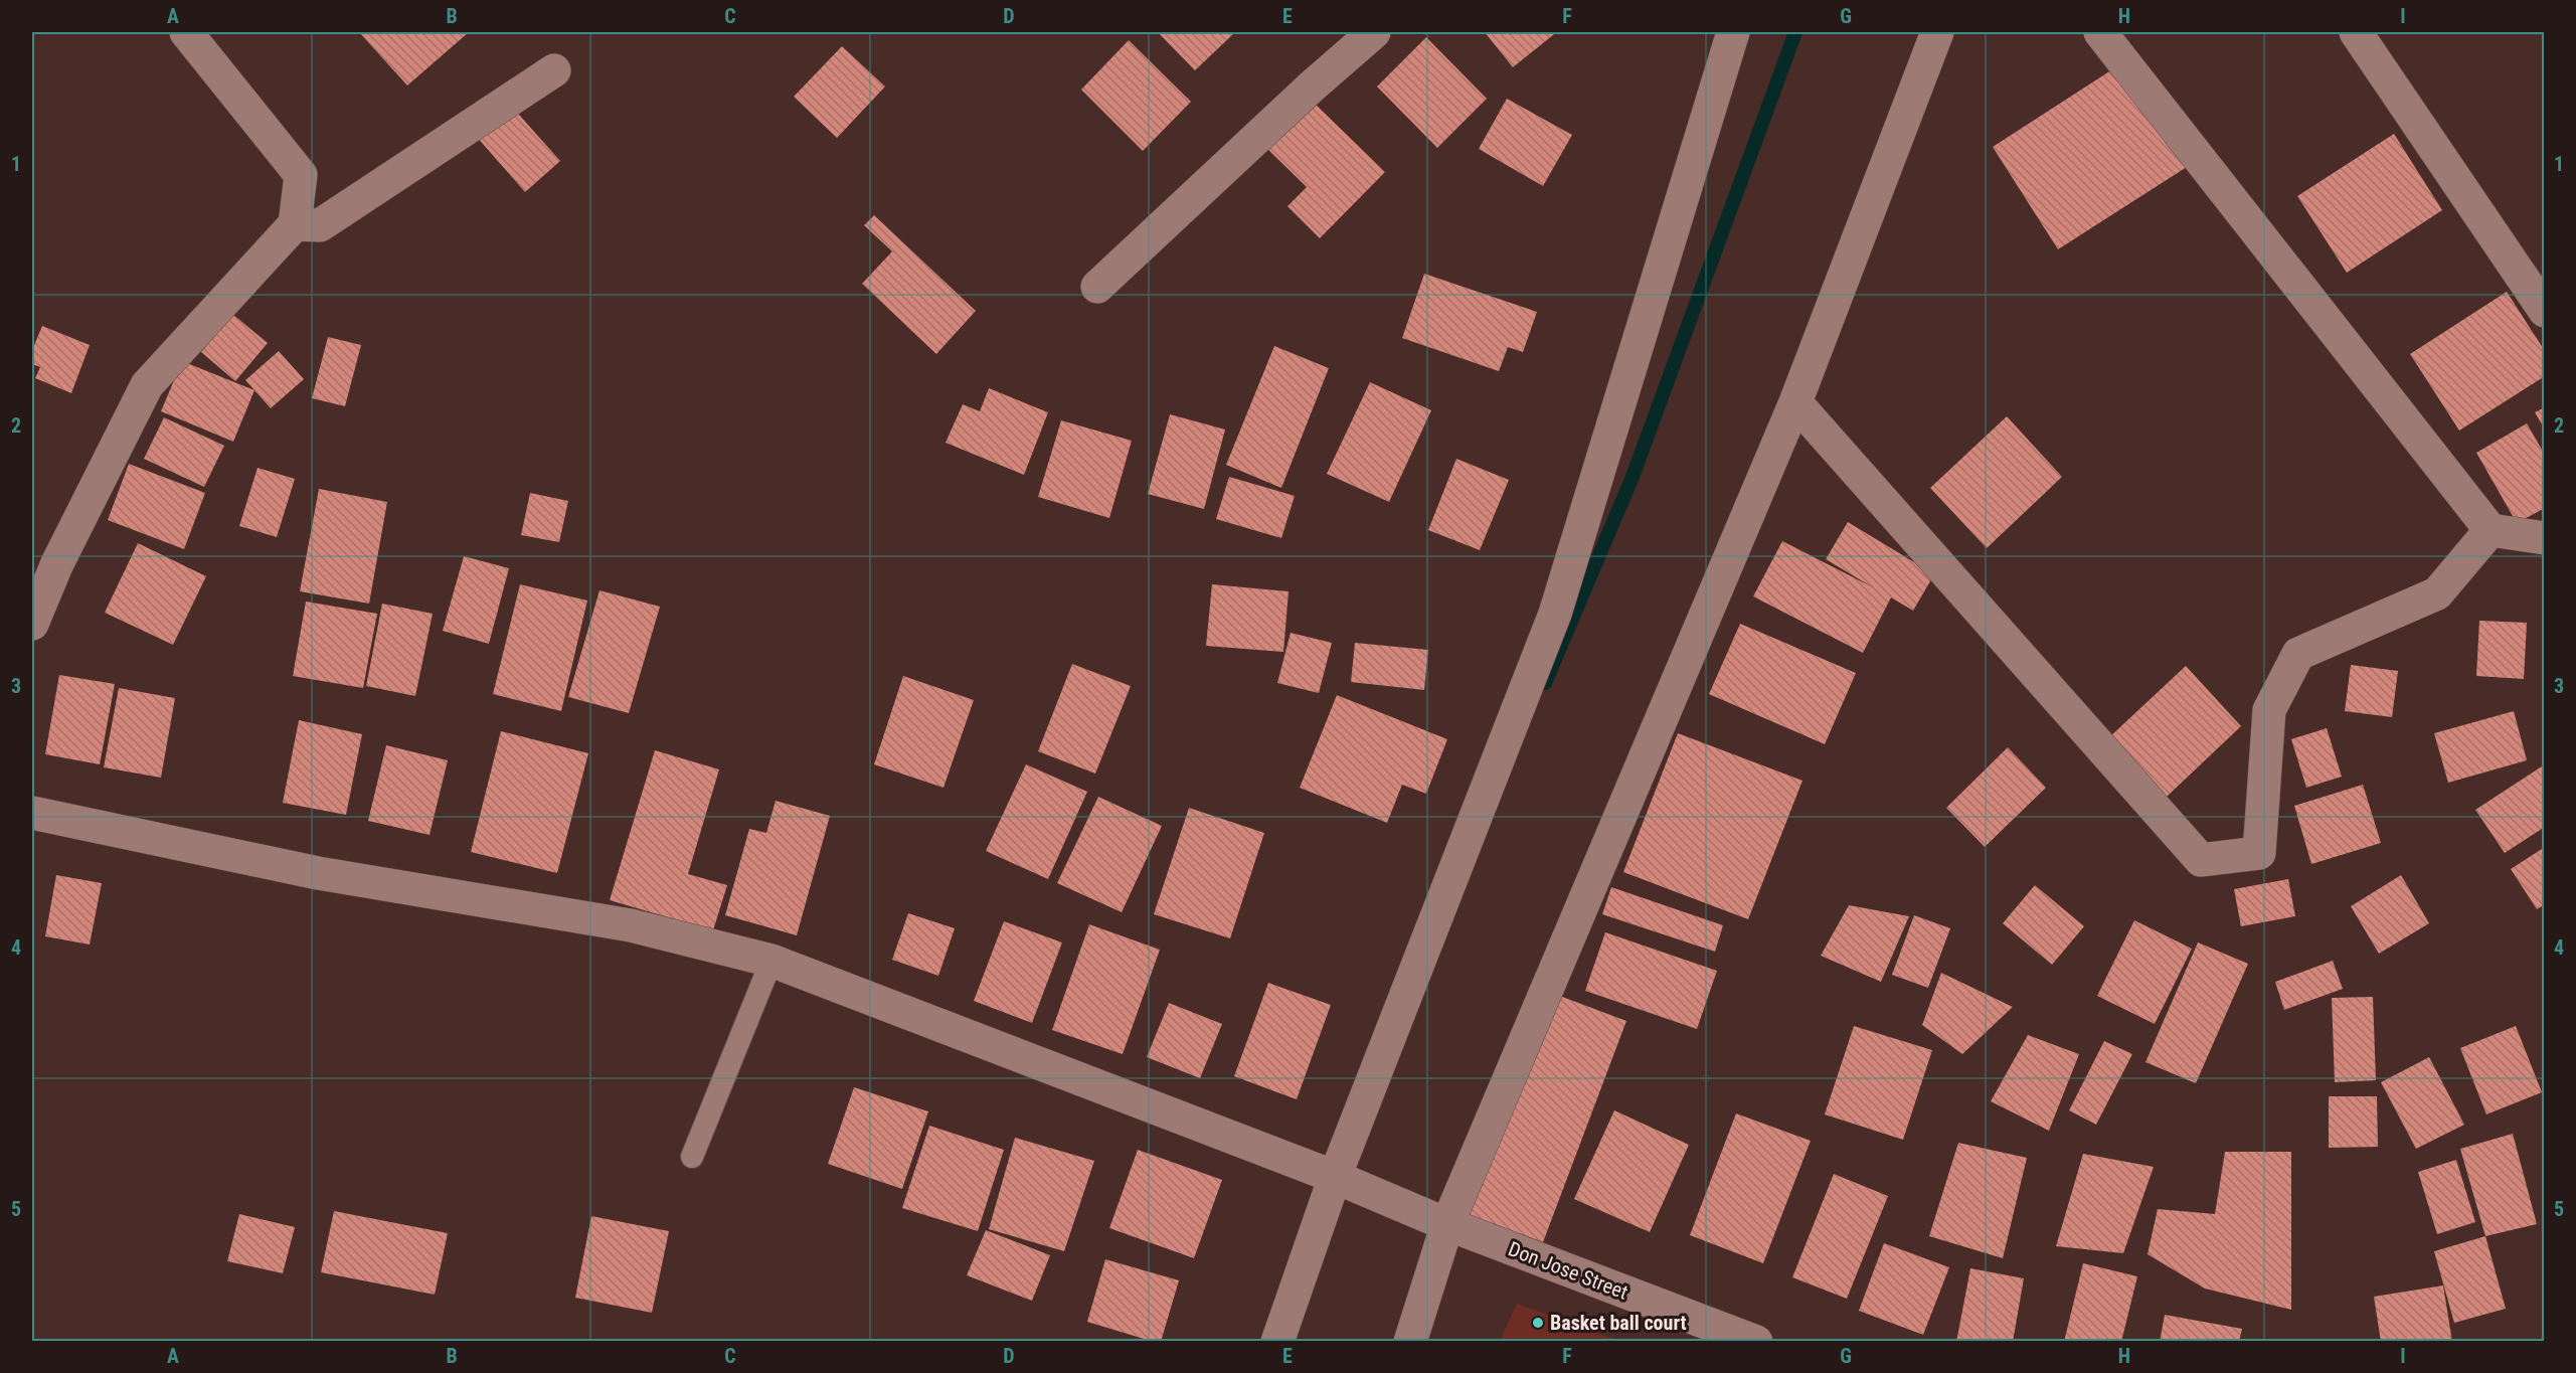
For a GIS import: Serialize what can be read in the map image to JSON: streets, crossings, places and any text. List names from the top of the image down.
{
  "streets": {
    "street": ["Don Jose Street"]
  },
  "places": ["Basket ball court"],
  "grid": {
    "columns": [
      "A",
      "B",
      "C",
      "D",
      "E",
      "F",
      "G",
      "H",
      "I"
    ],
    "rows": [
      "1",
      "2",
      "3",
      "4",
      "5"
    ]
  }
}
